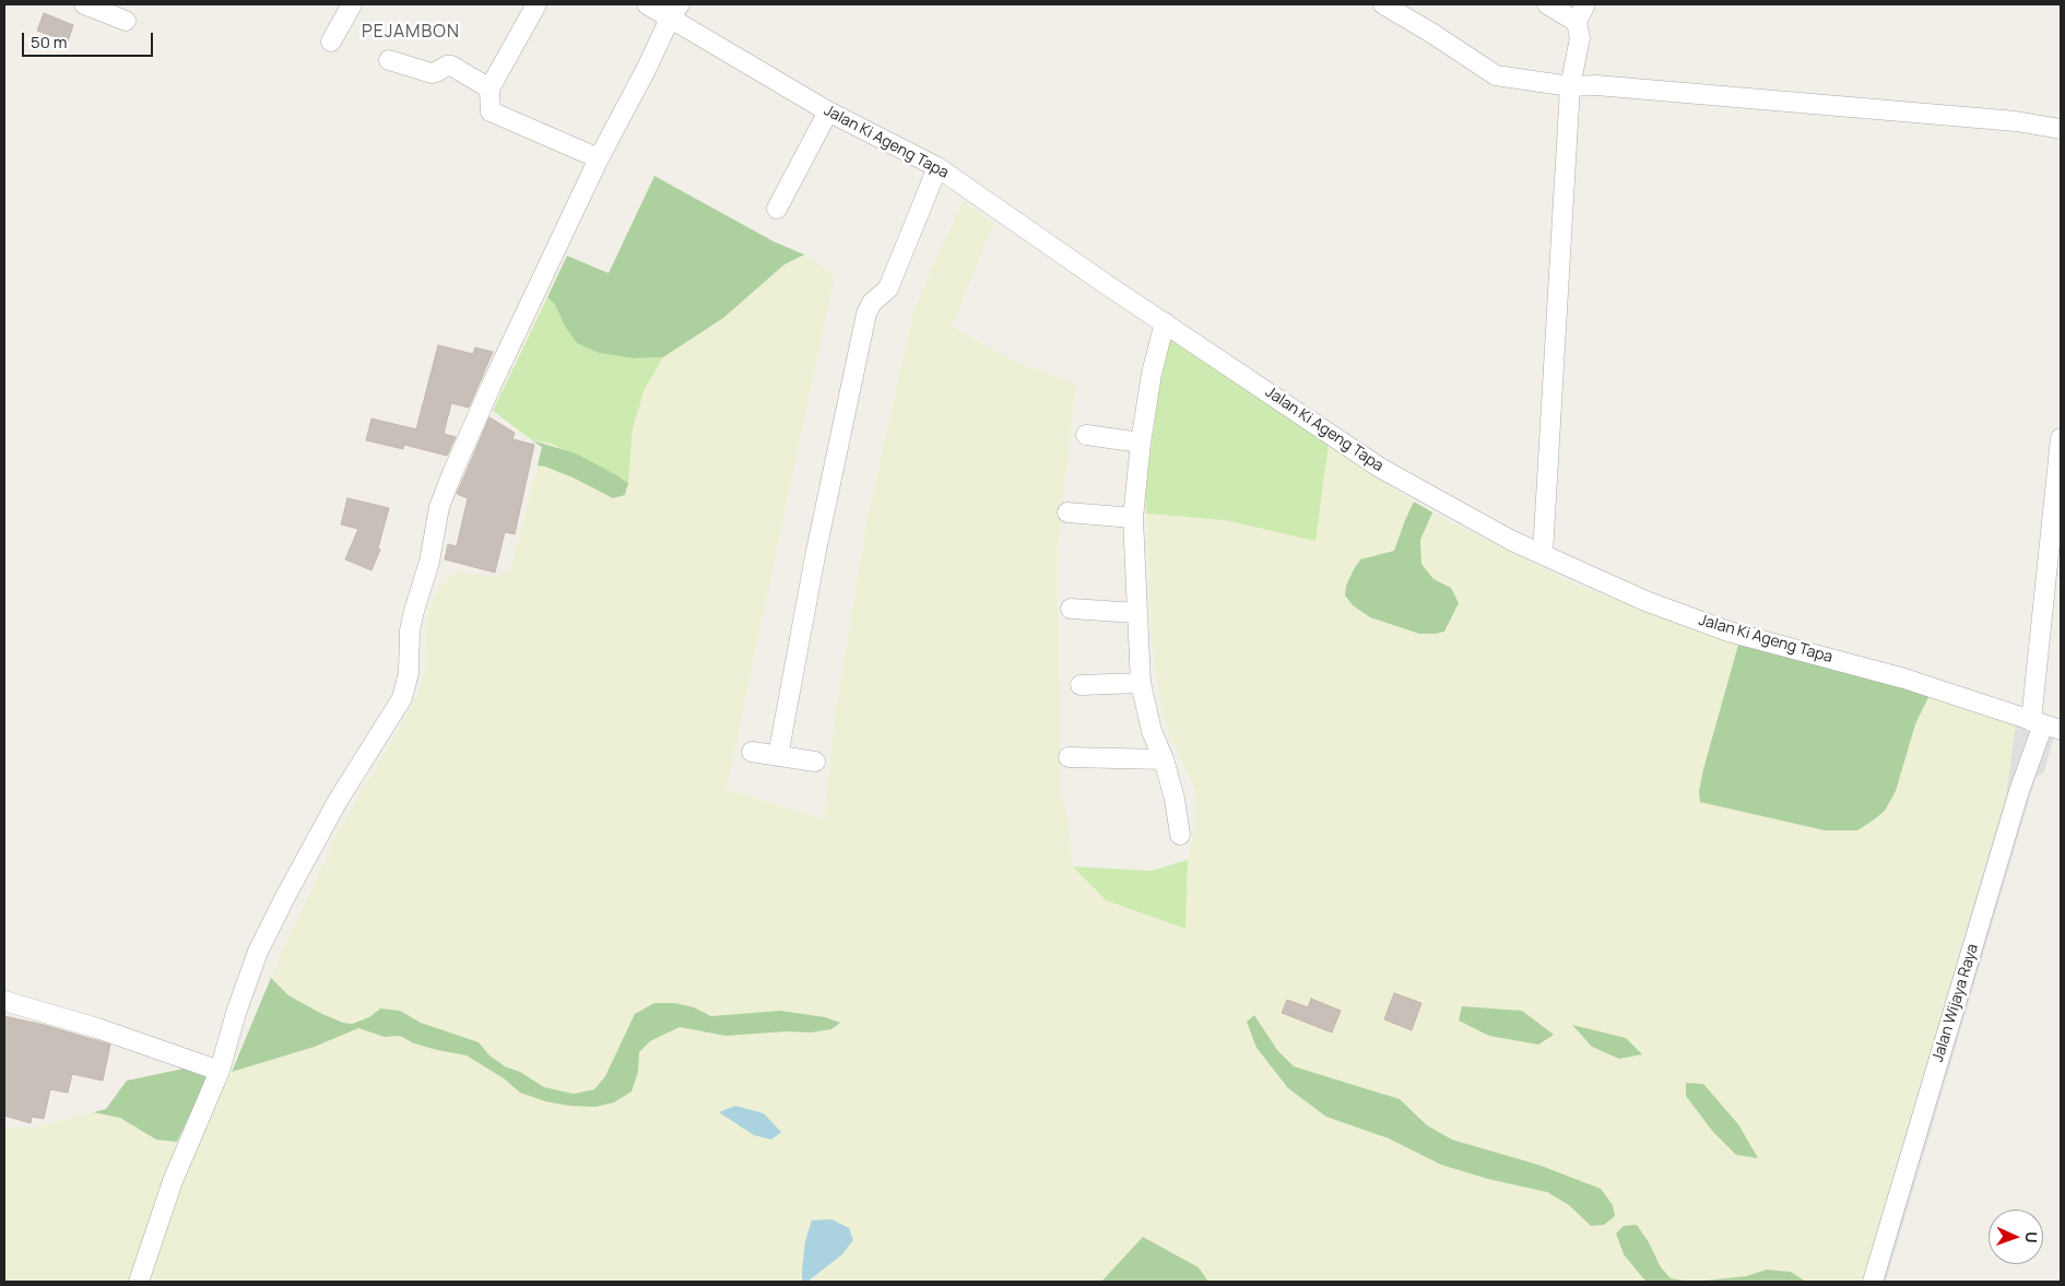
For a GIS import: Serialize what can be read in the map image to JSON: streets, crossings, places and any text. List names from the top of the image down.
{
  "streets": {
    "street": ["Jalan Ki Ageng Tapa", "Jalan Wijaya Raya"]
  },
  "crossings": [
    ["Jalan Ki Ageng Tapa", "Jalan Wijaya Raya"]
  ],
  "districts": ["PEJAMBON"],
  "scale_bar": "50 m",
  "north": "right"
}
